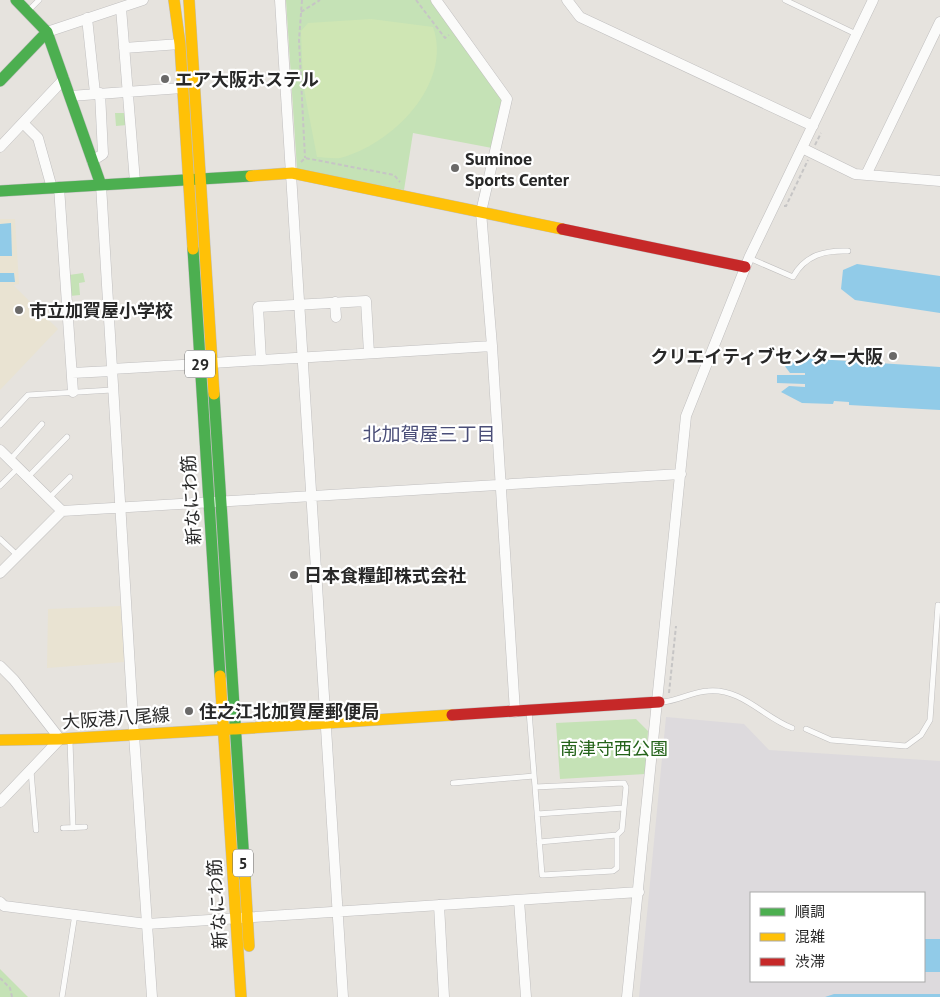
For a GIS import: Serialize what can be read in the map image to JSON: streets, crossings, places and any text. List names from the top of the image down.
{
  "streets": {
    "main road": [
      "29",
      "新なにわ筋",
      "大阪港八尾線",
      "5"
    ]
  },
  "crossings": [
    ["新なにわ筋", "大阪港八尾線"]
  ],
  "districts": ["北加賀屋三丁目"],
  "parks": ["南津守西公園"],
  "places": [
    "エア大阪ホステル",
    "Suminoe Sports Center",
    "市立加賀屋小学校",
    "クリエイティブセンター大阪",
    "日本食糧卸株式会社",
    "住之江北加賀屋郵便局"
  ],
  "legend": ["順調", "混雑", "渋滞"]
}
